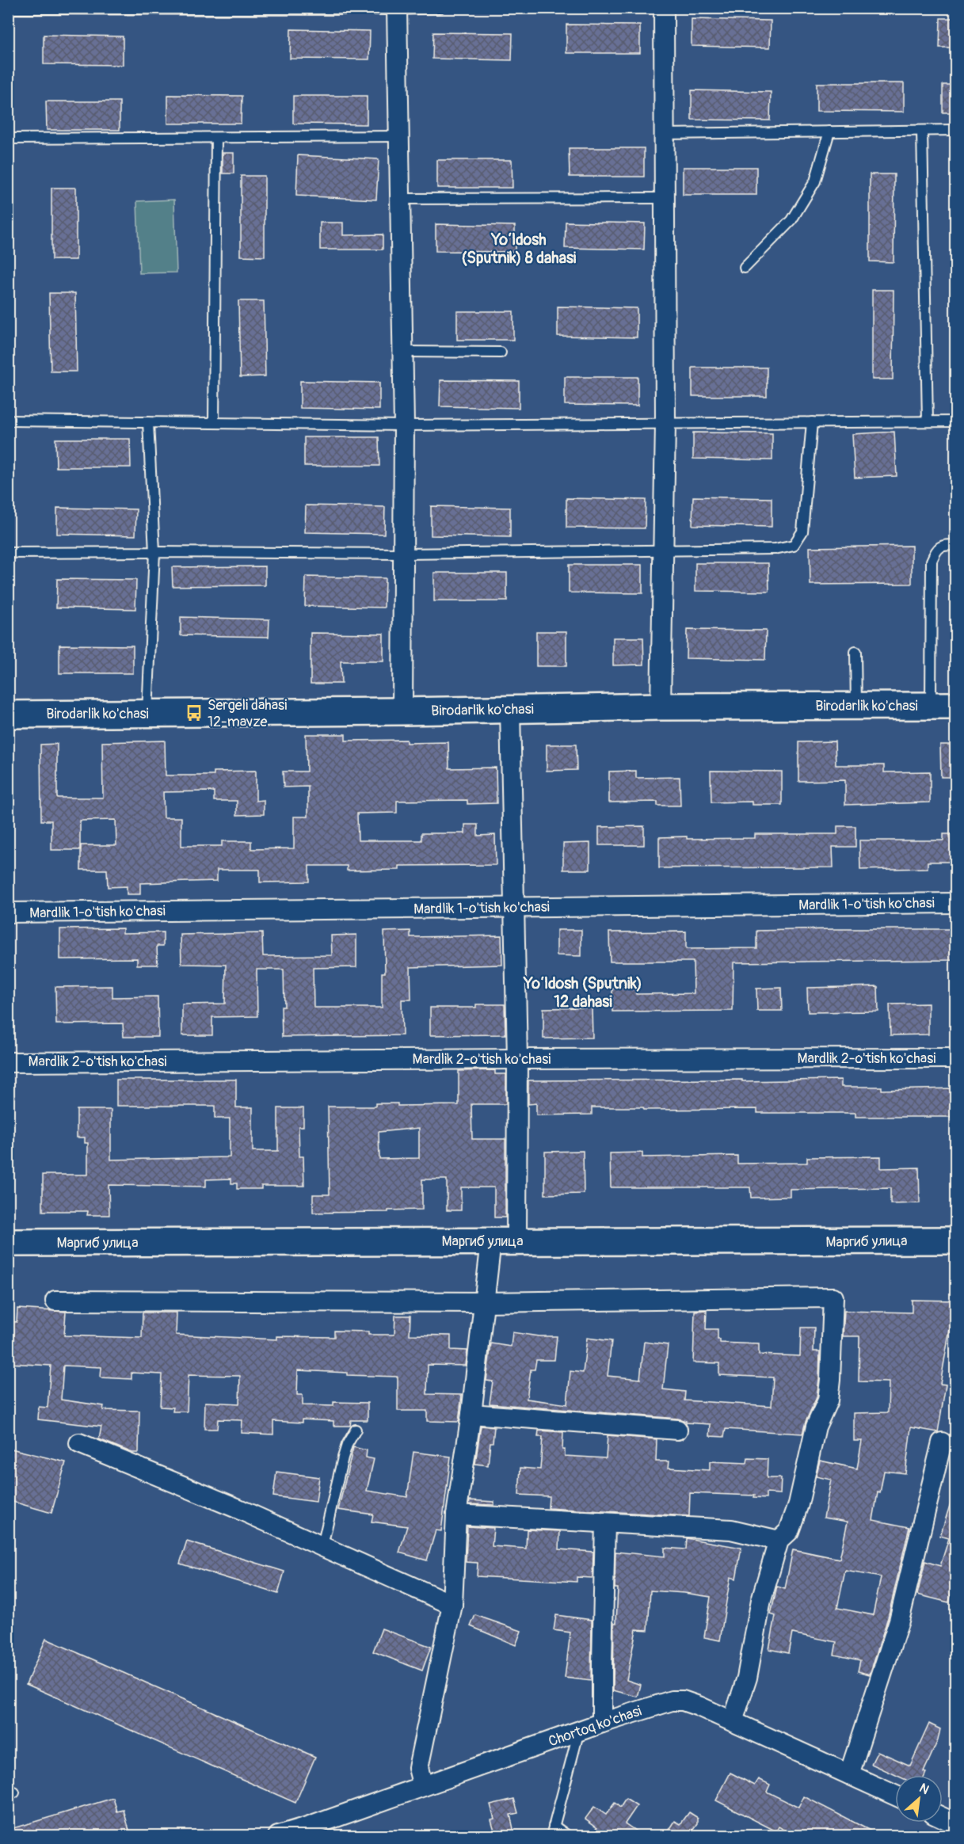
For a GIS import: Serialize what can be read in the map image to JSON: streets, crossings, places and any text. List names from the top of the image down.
{
  "streets": {
    "street": [
      "Birodarlik ko'chasi",
      "Mardlik 1-o'tish ko'chasi",
      "Mardlik 2-o'tish ko'chasi",
      "Маргиб улица",
      "Chortoq ko'chasi"
    ]
  },
  "districts": ["Yo‘ldosh (Sputnik) 8 dahasi", "Yo‘ldosh (Sputnik) 12 dahasi"],
  "places": {
    "bus stop": ["Sergeli dahasi 12-mavze"]
  },
  "north": "top right"
}
